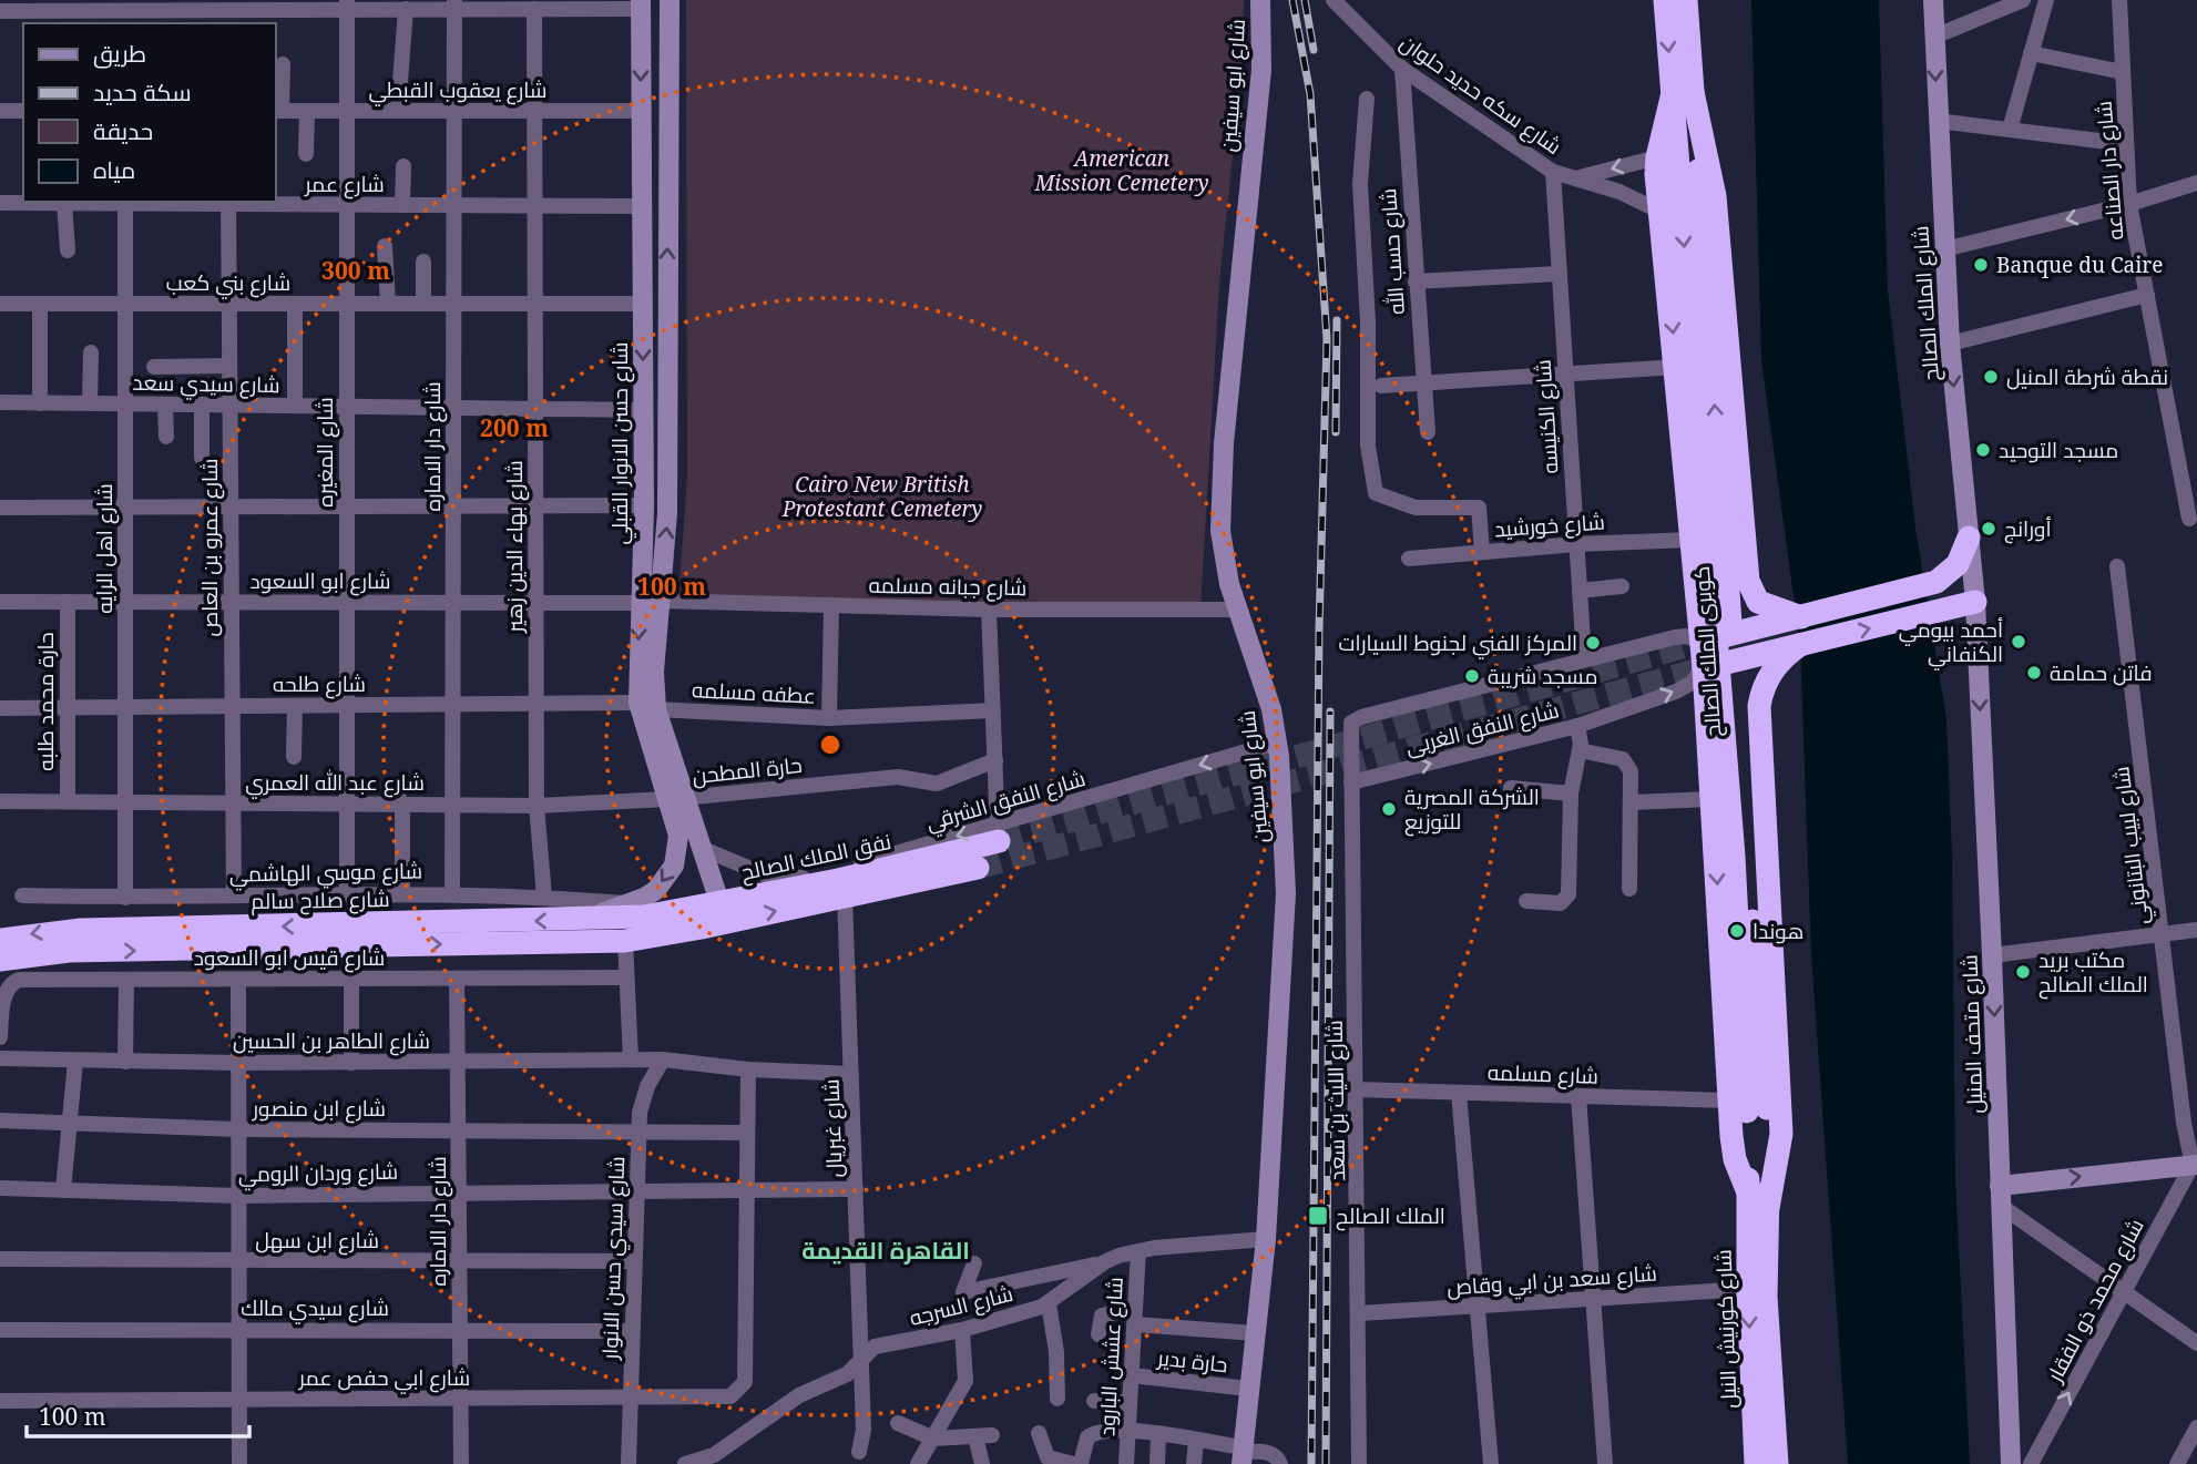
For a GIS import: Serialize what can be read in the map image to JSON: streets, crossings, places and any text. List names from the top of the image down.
{
  "streets": {
    "highway": [
      "كوبرى الملك الصالح",
      "نفق الملك الصالح",
      "شارع صلاح سالم",
      "شارع كورنيش النيل"
    ],
    "main road": [
      "شارع ابو سيفين",
      "شارع الملك الصالح",
      "شارع حسن الانوار القبلي",
      "شارع متحف المنيل"
    ],
    "street": [
      "شارع يعقوب القبطي",
      "شارع سكه حديد حلوان",
      "شارع دار الصناعه",
      "شارع عمر",
      "شارع حسب الله",
      "شارع بني كعب",
      "شارع سيدي سعد",
      "شارع الكنيسه",
      "شارع دار الاماره",
      "شارع المغيره",
      "شارع خورشيد",
      "شارع بهاء الدين زهير",
      "شارع عمرو بن العاص",
      "شارع اهل الرايه",
      "شارع ابو السعود",
      "شارع جبانه مسلمه",
      "شارع طلحه",
      "عطفه مسلمه",
      "حارة محمد طلبه",
      "شارع النفق الغربى",
      "حارة المطحن",
      "شارع عبد الله العمري",
      "شارع النفق الشرقي",
      "شارع لبيب البتانوني",
      "شارع موسي الهاشمي",
      "شارع قيس ابو السعود",
      "شارع الطاهر بن الحسين",
      "شارع مسلمه",
      "شارع الليث بن سعد",
      "شارع ابن منصور",
      "شارع غبريال",
      "شارع وردان الرومي",
      "شارع ابن سهل",
      "شارع سيدي حسن الانوار",
      "شارع سعد بن ابي وقاص",
      "شارع محمد ذو الفقار",
      "شارع السرجه",
      "شارع سيدي مالك",
      "شارع عشش البارود",
      "حارة بدير",
      "شارع ابي حفص عمر"
    ]
  },
  "crossings": [
    ["شارع ابو سيفين", "شارع جبانه مسلمه"],
    ["شارع ابو سيفين", "شارع النفق الشرقي"],
    ["شارع ابو سيفين", "شارع السرجه"],
    ["شارع ابو سيفين", "حارة بدير"],
    ["شارع يعقوب القبطي", "شارع حسن الانوار القبلي"],
    ["شارع يعقوب القبطي", "شارع دار الاماره"],
    ["شارع يعقوب القبطي", "شارع المغيره"],
    ["شارع يعقوب القبطي", "شارع بهاء الدين زهير"],
    ["شارع سكه حديد حلوان", "شارع حسب الله"],
    ["شارع سكه حديد حلوان", "شارع الكنيسه"],
    ["شارع عمر", "شارع حسن الانوار القبلي"],
    ["شارع عمر", "شارع دار الاماره"],
    ["شارع عمر", "شارع المغيره"],
    ["شارع عمر", "شارع بهاء الدين زهير"],
    ["شارع عمر", "شارع عمرو بن العاص"],
    ["شارع عمر", "شارع اهل الرايه"],
    ["شارع بني كعب", "شارع حسن الانوار القبلي"],
    ["شارع بني كعب", "شارع دار الاماره"],
    ["شارع بني كعب", "شارع المغيره"],
    ["شارع بني كعب", "شارع بهاء الدين زهير"],
    ["شارع بني كعب", "شارع عمرو بن العاص"],
    ["شارع بني كعب", "شارع اهل الرايه"],
    ["شارع الملك الصالح", "شارع متحف المنيل"],
    ["شارع سيدي سعد", "شارع حسن الانوار القبلي"],
    ["شارع سيدي سعد", "شارع دار الاماره"],
    ["شارع سيدي سعد", "شارع المغيره"],
    ["شارع سيدي سعد", "شارع بهاء الدين زهير"],
    ["شارع سيدي سعد", "شارع عمرو بن العاص"],
    ["شارع سيدي سعد", "شارع اهل الرايه"],
    ["شارع الكنيسه", "شارع خورشيد"],
    ["شارع الكنيسه", "شارع النفق الغربى"],
    ["شارع حسن الانوار القبلي", "شارع ابو السعود"],
    ["شارع حسن الانوار القبلي", "شارع جبانه مسلمه"],
    ["شارع حسن الانوار القبلي", "شارع طلحه"],
    ["شارع حسن الانوار القبلي", "عطفه مسلمه"],
    ["شارع حسن الانوار القبلي", "حارة المطحن"],
    ["شارع حسن الانوار القبلي", "شارع عبد الله العمري"],
    ["شارع حسن الانوار القبلي", "نفق الملك الصالح"],
    ["شارع حسن الانوار القبلي", "شارع موسي الهاشمي"],
    ["شارع حسن الانوار القبلي", "شارع صلاح سالم"],
    ["شارع دار الاماره", "شارع ابو السعود"],
    ["شارع دار الاماره", "شارع طلحه"],
    ["شارع دار الاماره", "شارع عبد الله العمري"],
    ["شارع دار الاماره", "شارع موسي الهاشمي"],
    ["شارع دار الاماره", "شارع قيس ابو السعود"],
    ["شارع دار الاماره", "شارع الطاهر بن الحسين"],
    ["شارع دار الاماره", "شارع ابن منصور"],
    ["شارع دار الاماره", "شارع وردان الرومي"],
    ["شارع دار الاماره", "شارع ابن سهل"],
    ["شارع دار الاماره", "شارع سيدي مالك"],
    ["شارع دار الاماره", "شارع ابي حفص عمر"],
    ["شارع المغيره", "شارع ابو السعود"],
    ["شارع المغيره", "شارع طلحه"],
    ["شارع المغيره", "شارع عبد الله العمري"],
    ["شارع المغيره", "شارع موسي الهاشمي"],
    ["شارع بهاء الدين زهير", "شارع ابو السعود"],
    ["شارع بهاء الدين زهير", "شارع طلحه"],
    ["شارع بهاء الدين زهير", "شارع عبد الله العمري"],
    ["شارع بهاء الدين زهير", "شارع موسي الهاشمي"],
    ["شارع عمرو بن العاص", "شارع ابو السعود"],
    ["شارع عمرو بن العاص", "شارع طلحه"],
    ["شارع عمرو بن العاص", "شارع عبد الله العمري"],
    ["شارع عمرو بن العاص", "شارع موسي الهاشمي"],
    ["شارع اهل الرايه", "شارع ابو السعود"],
    ["شارع اهل الرايه", "شارع طلحه"],
    ["شارع اهل الرايه", "شارع عبد الله العمري"],
    ["شارع اهل الرايه", "شارع موسي الهاشمي"],
    ["شارع ابو السعود", "شارع جبانه مسلمه"],
    ["شارع ابو السعود", "حارة محمد طلبه"],
    ["شارع جبانه مسلمه", "عطفه مسلمه"],
    ["كوبرى الملك الصالح", "شارع كورنيش النيل"],
    ["شارع طلحه", "عطفه مسلمه"],
    ["شارع طلحه", "حارة محمد طلبه"],
    ["حارة محمد طلبه", "شارع عبد الله العمري"],
    ["شارع النفق الغربى", "شارع الليث بن سعد"],
    ["حارة المطحن", "شارع عبد الله العمري"],
    ["شارع النفق الشرقي", "نفق الملك الصالح"],
    ["شارع لبيب البتانوني", "شارع محمد ذو الفقار"],
    ["نفق الملك الصالح", "شارع موسي الهاشمي"],
    ["نفق الملك الصالح", "شارع صلاح سالم"],
    ["نفق الملك الصالح", "شارع غبريال"],
    ["شارع موسي الهاشمي", "شارع صلاح سالم"],
    ["شارع الطاهر بن الحسين", "شارع غبريال"],
    ["شارع الطاهر بن الحسين", "شارع سيدي حسن الانوار"],
    ["شارع مسلمه", "شارع الليث بن سعد"],
    ["شارع الليث بن سعد", "شارع سعد بن ابي وقاص"],
    ["شارع ابن منصور", "شارع سيدي حسن الانوار"],
    ["شارع غبريال", "شارع وردان الرومي"],
    ["شارع غبريال", "شارع السرجه"],
    ["شارع وردان الرومي", "شارع سيدي حسن الانوار"],
    ["شارع وردان الرومي", "شارع ابي حفص عمر"],
    ["شارع ابن سهل", "شارع سيدي حسن الانوار"],
    ["شارع سيدي حسن الانوار", "شارع سيدي مالك"],
    ["شارع سيدي حسن الانوار", "شارع ابي حفص عمر"],
    ["شارع سعد بن ابي وقاص", "شارع كورنيش النيل"],
    ["شارع السرجه", "شارع عشش البارود"],
    ["شارع عشش البارود", "حارة بدير"]
  ],
  "one_way": [
    "شارع الملك الصالح",
    "شارع النفق الشرقي",
    "شارع متحف المنيل",
    "شارع محمد ذو الفقار"
  ],
  "districts": ["القاهرة القديمة"],
  "parks": ["American Mission Cemetery", "Cairo New British Protestant Cemetery"],
  "places": {
    "other": [
      "Banque du Caire",
      "نقطة شرطة المنيل",
      "مسجد التوحيد",
      "أورانج",
      "أحمد بيومي الكنفاني",
      "المركز الفني لجنوط السيارات",
      "فاتن حمامة",
      "مسجد شريبة",
      "الشركة المصرية للتوزيع",
      "هوندا",
      "مكتب بريد الملك الصالح"
    ],
    "transit": ["الملك الصالح"]
  },
  "legend": [
    "طريق",
    "سكة حديد",
    "حديقة",
    "مياه"
  ],
  "scale_bar": "100 m",
  "rings": ["300 m", "200 m", "100 m"]
}
